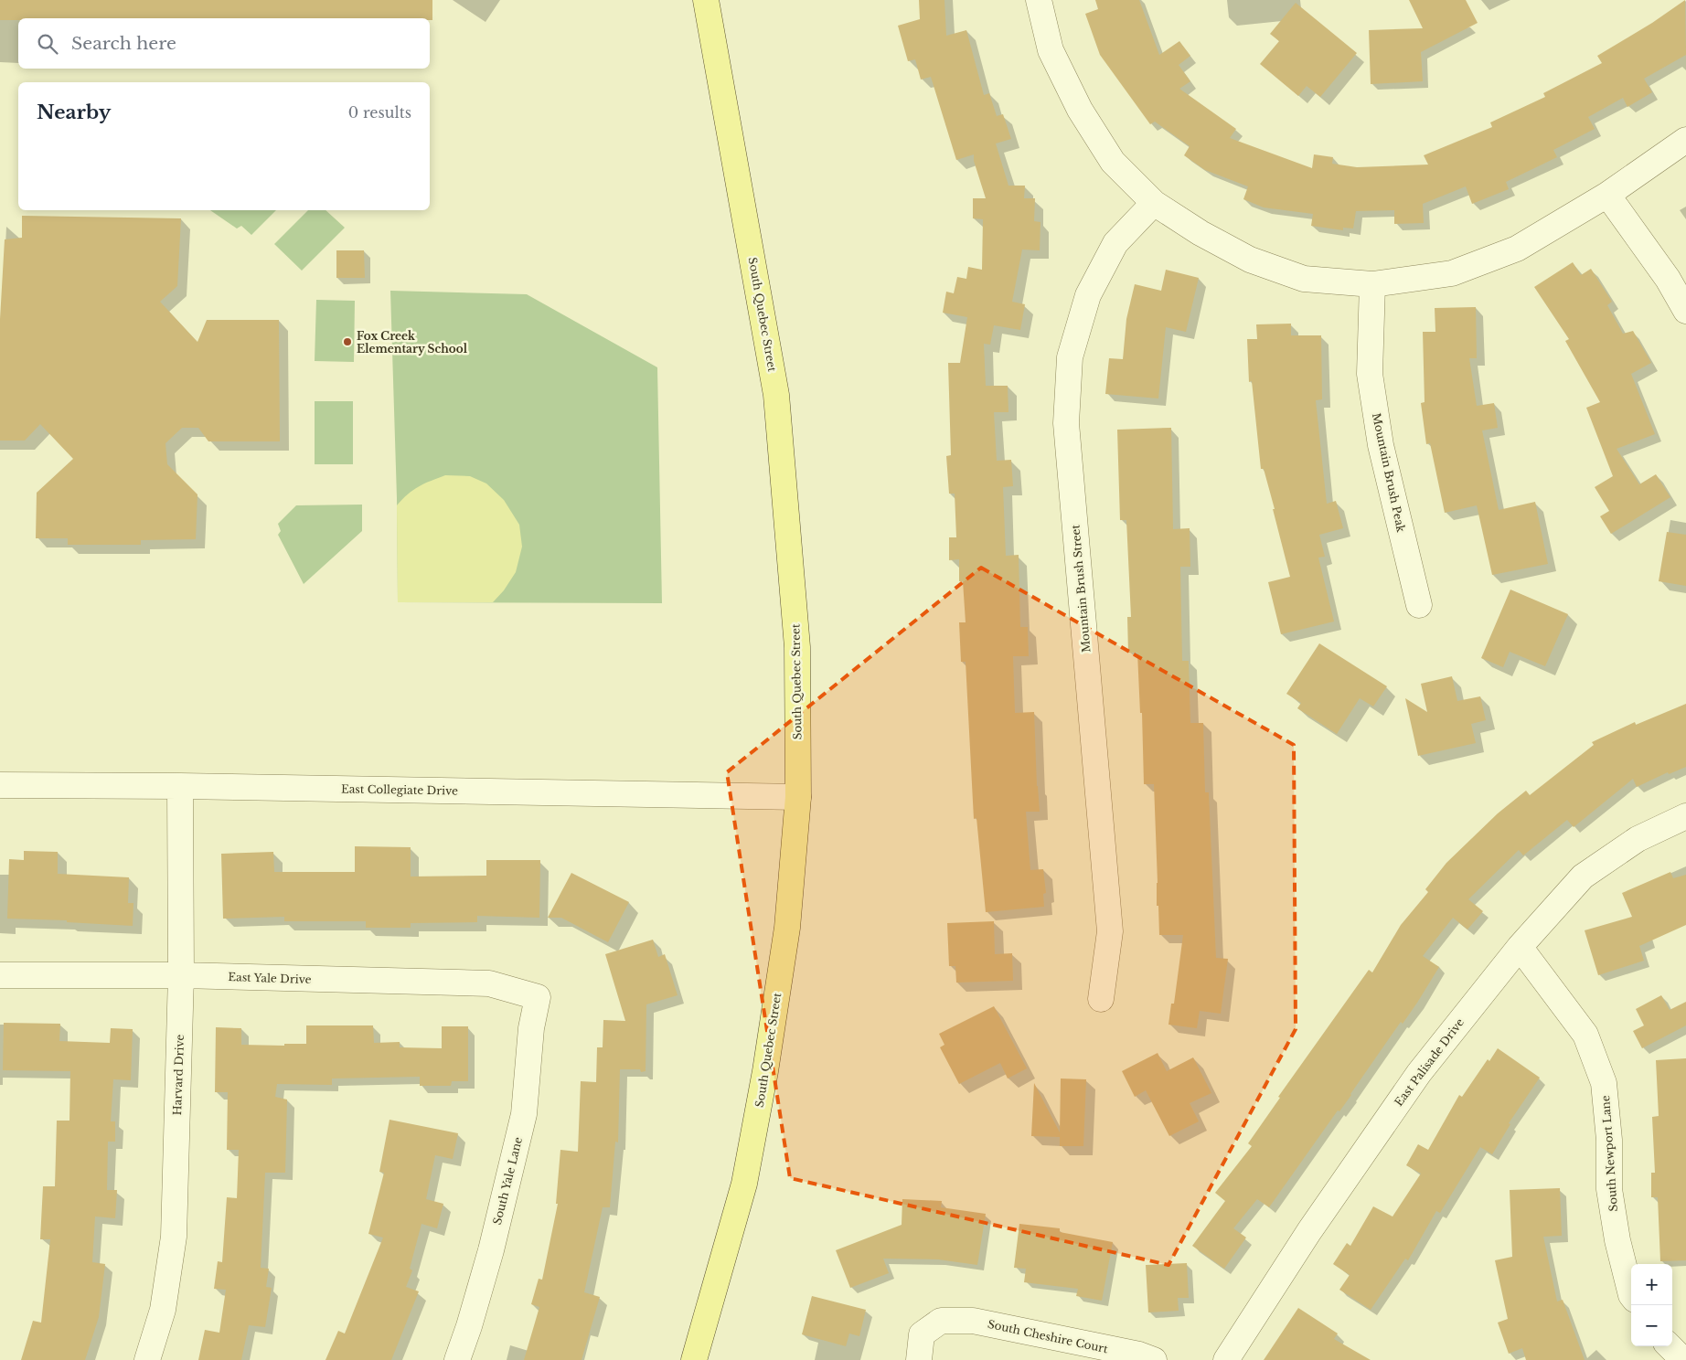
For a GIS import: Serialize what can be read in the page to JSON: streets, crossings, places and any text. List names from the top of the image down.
{
  "streets": {
    "main road": ["South Quebec Street"],
    "street": [
      "Mountain Brush Peak",
      "Mountain Brush Street",
      "East Collegiate Drive",
      "East Yale Drive",
      "East Palisade Drive",
      "Harvard Drive",
      "South Newport Lane",
      "South Yale Lane",
      "South Cheshire Court"
    ]
  },
  "crossings": [
    ["South Quebec Street", "East Collegiate Drive"],
    ["East Collegiate Drive", "Harvard Drive"],
    ["East Yale Drive", "Harvard Drive"],
    ["East Yale Drive", "South Yale Lane"],
    ["East Palisade Drive", "South Newport Lane"]
  ],
  "places": ["Fox Creek Elementary School"],
  "page": {
    "search": "Search here",
    "heading": ["Nearby", "0 results"],
    "map_buttons": ["+", "−"]
  }
}
